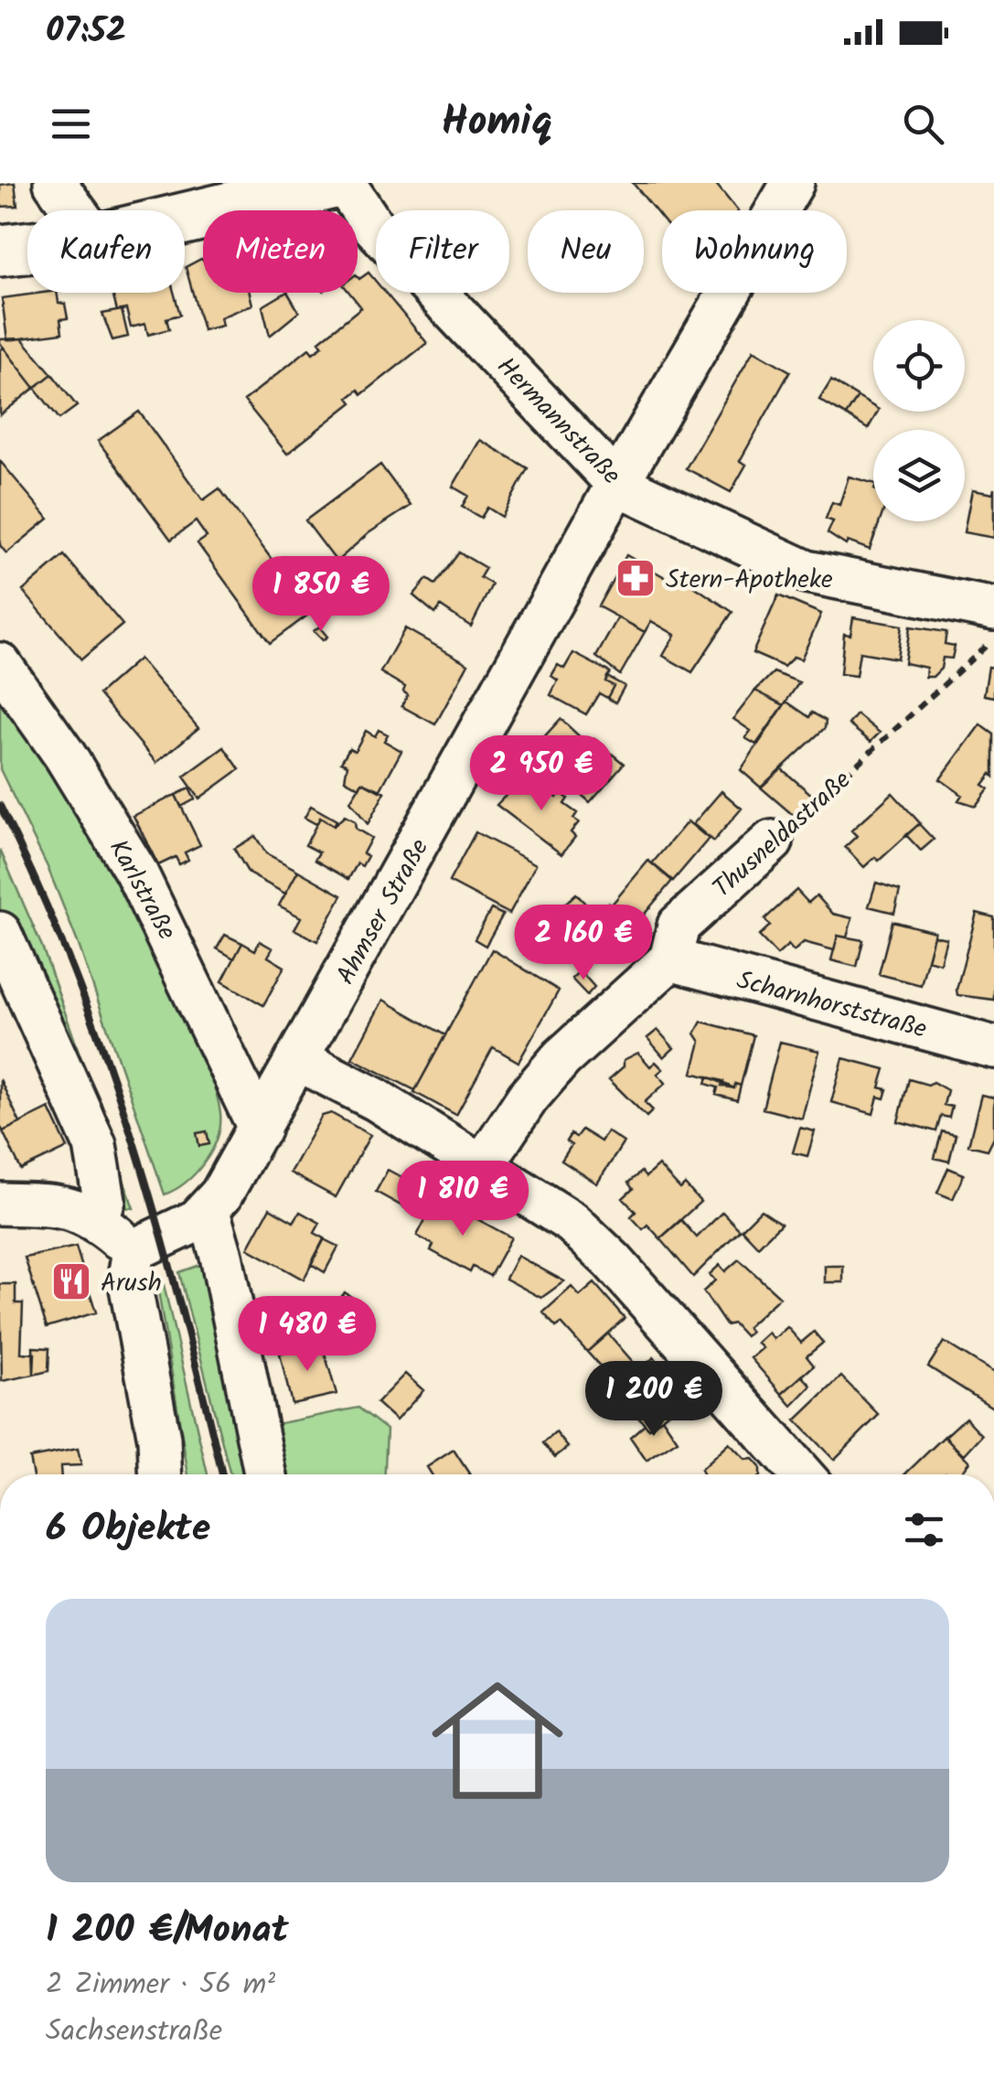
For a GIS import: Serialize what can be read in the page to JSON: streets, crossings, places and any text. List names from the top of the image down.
{
  "streets": {
    "street": [
      "Hermannstraße",
      "Thusneldastraße",
      "Karlstraße",
      "Ahmser Straße",
      "Scharnhorststraße"
    ]
  },
  "crossings": [
    ["Hermannstraße", "Ahmser Straße"],
    ["Thusneldastraße", "Scharnhorststraße"],
    ["Karlstraße", "Ahmser Straße"]
  ],
  "places": {
    "pharmacy": ["Stern-Apotheke"],
    "restaurant": ["Arush"]
  },
  "page": {
    "status": "07:52",
    "header": "Homiq",
    "chip": [
      "Kaufen",
      "Mieten",
      "Filter",
      "Neu",
      "Wohnung"
    ],
    "price": [
      "1 850 €",
      "2 950 €",
      "2 160 €",
      "1 810 €",
      "1 480 €",
      "1 200 €"
    ],
    "heading": "6 Objekte",
    "list": [
      {
        "name": "1 200 €/Monat",
        "note": "2 Zimmer · 56 m² · Sachsenstraße"
      }
    ]
  }
}
